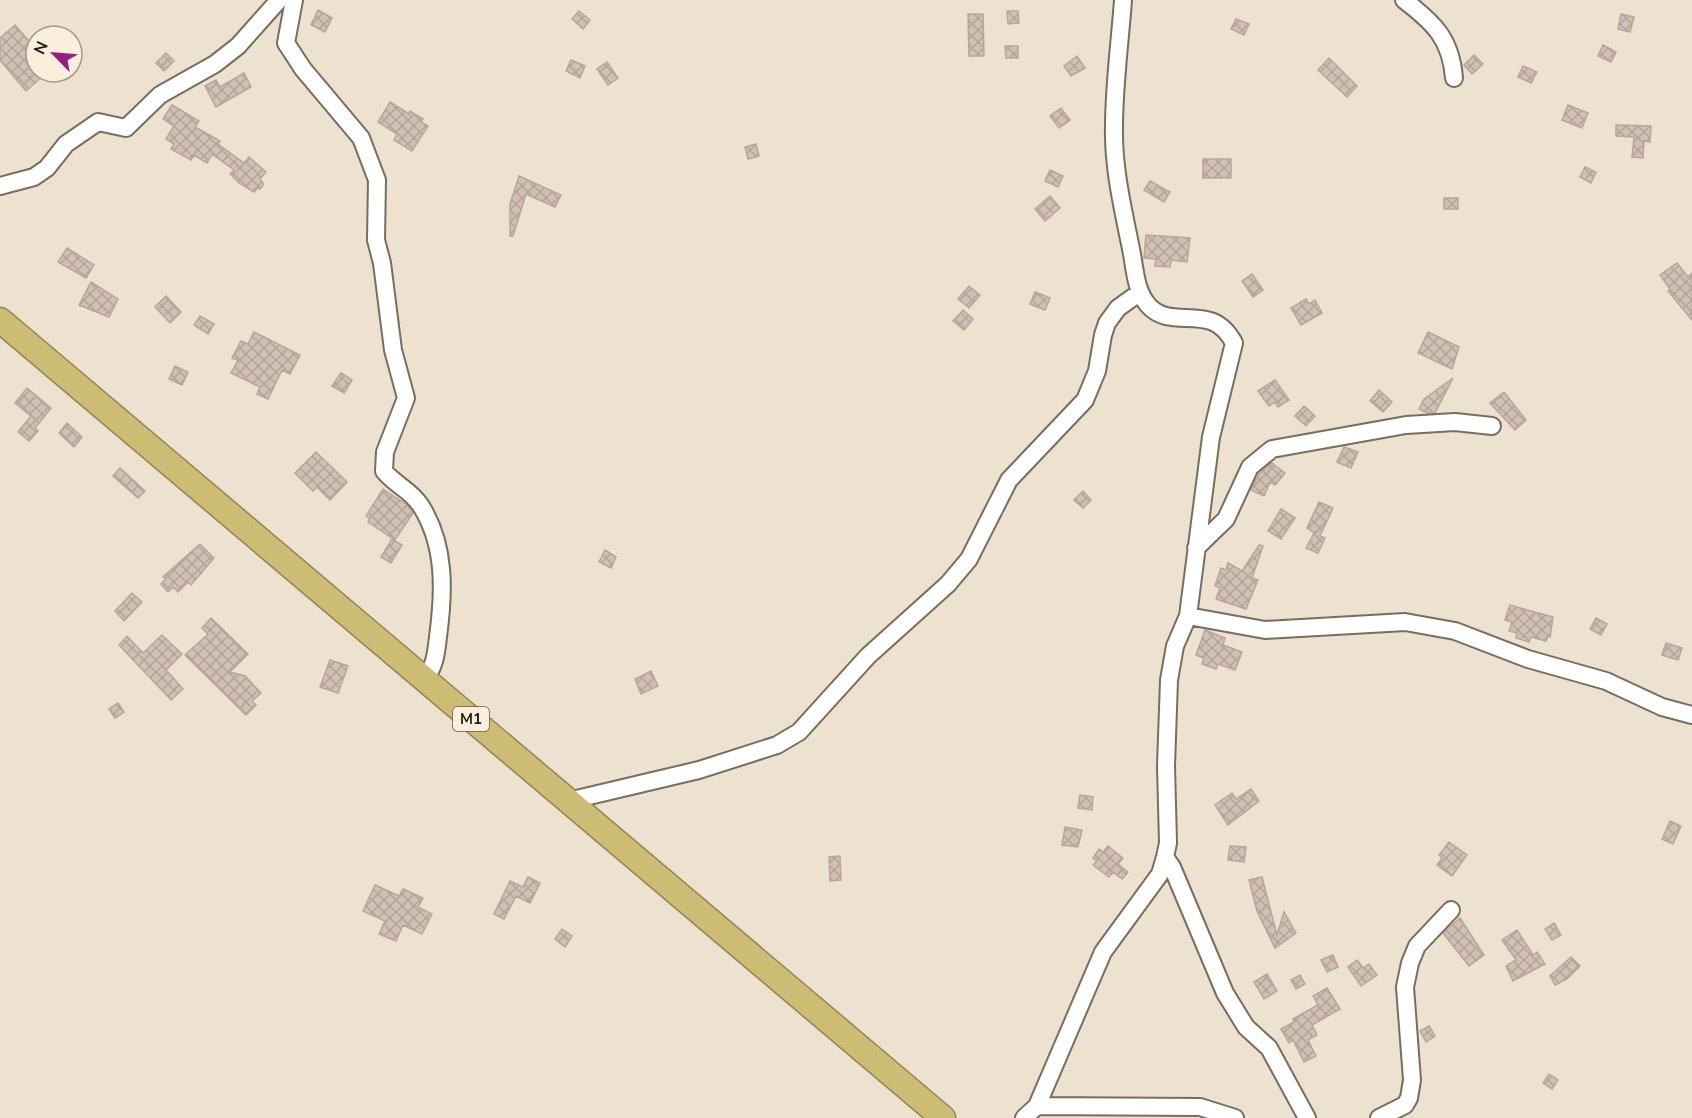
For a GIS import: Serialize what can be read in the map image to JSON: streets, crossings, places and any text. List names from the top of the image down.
{
  "streets": {
    "highway": ["M1"]
  },
  "north": "top left"
}
